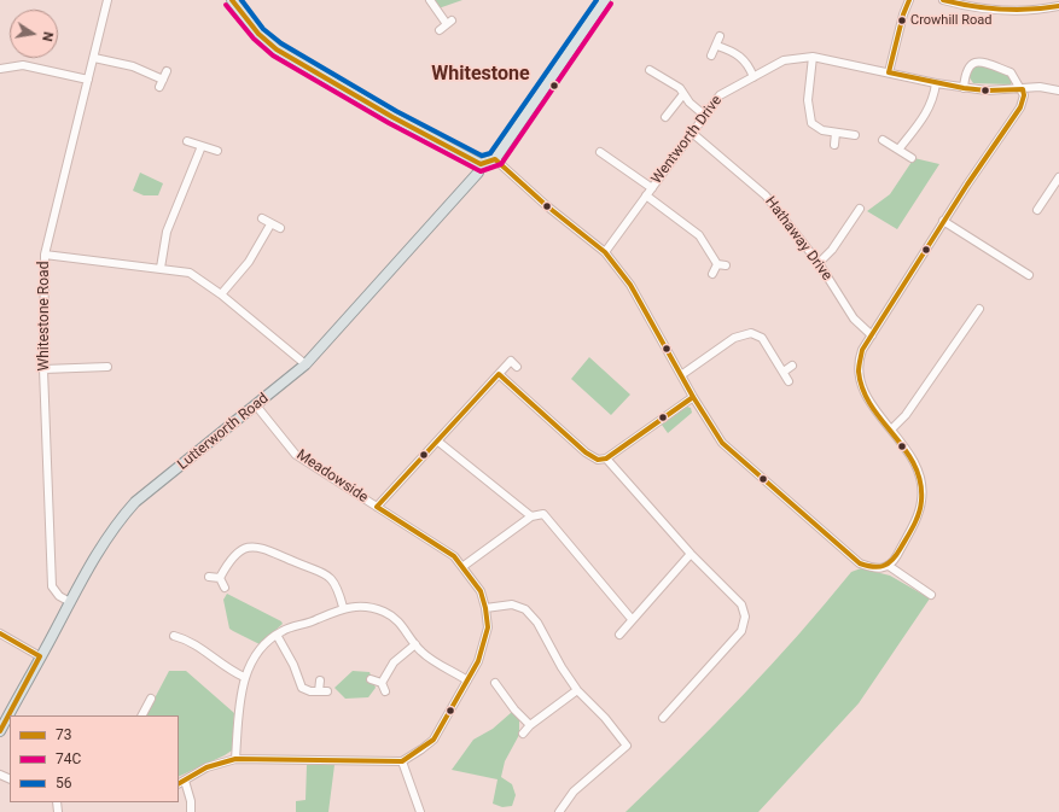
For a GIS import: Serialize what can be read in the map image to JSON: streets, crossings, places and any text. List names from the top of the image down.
{
  "streets": {
    "main road": ["Lutterworth Road"],
    "street": [
      "Wentworth Drive",
      "Hathaway Drive",
      "Whitestone Road",
      "Meadowside"
    ]
  },
  "crossings": [
    ["Wentworth Drive", "Hathaway Drive"],
    ["Whitestone Road", "Lutterworth Road"],
    ["Lutterworth Road", "Meadowside"]
  ],
  "districts": ["Whitestone"],
  "places": ["Crowhill Road"],
  "lines": ["transit line 73", "transit line 56", "transit line 74C"],
  "legend": ["73", "74C", "56"],
  "north": "right"
}
